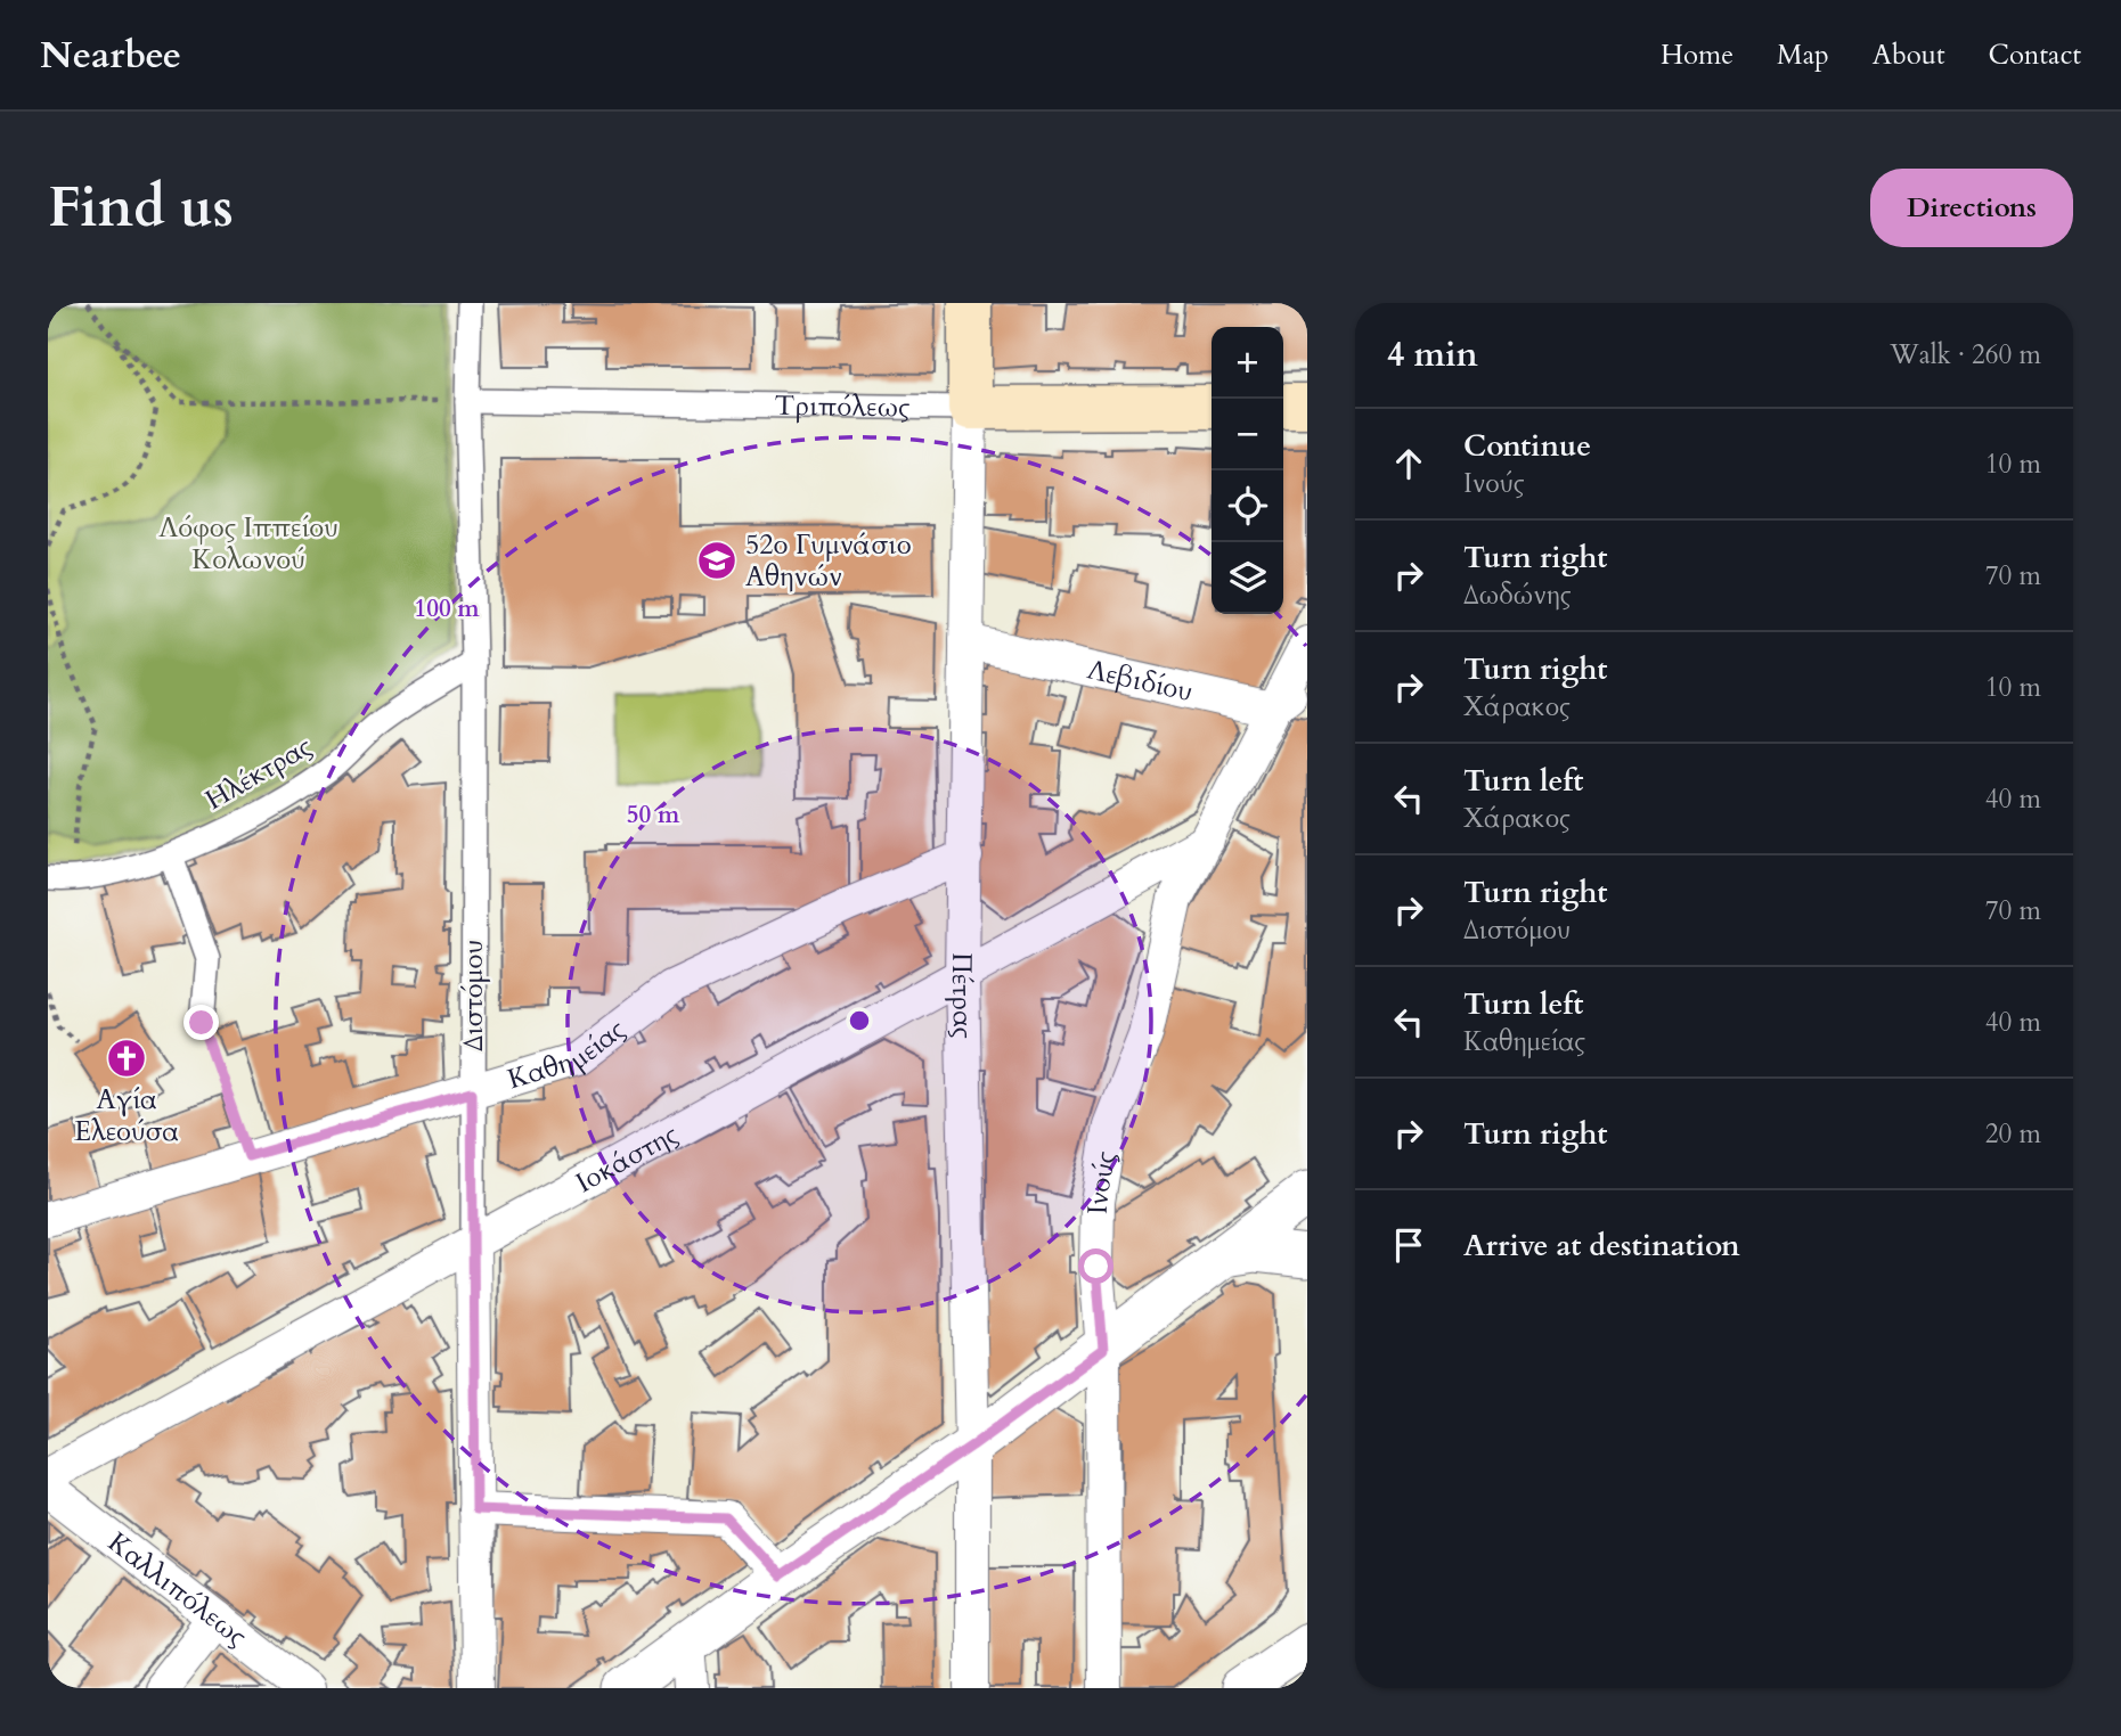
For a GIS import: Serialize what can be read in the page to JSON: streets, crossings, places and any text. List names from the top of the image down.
{
  "streets": {
    "main road": ["Τριπόλεως", "Πέτρας"],
    "street": [
      "Λεβιδίου",
      "Ηλέκτρας",
      "Διστόμου",
      "Καθημείας",
      "Ιοκάστης",
      "Ινούς",
      "Καλλιπόλεως"
    ]
  },
  "crossings": [
    ["Τριπόλεως", "Διστόμου"],
    ["Τριπόλεως", "Πέτρας"],
    ["Λεβιδίου", "Πέτρας"],
    ["Λεβιδίου", "Ινούς"],
    ["Ηλέκτρας", "Διστόμου"],
    ["Διστόμου", "Καθημείας"],
    ["Διστόμου", "Ιοκάστης"],
    ["Πέτρας", "Καθημείας"],
    ["Πέτρας", "Ιοκάστης"],
    ["Ιοκάστης", "Ινούς"]
  ],
  "parks": ["Λόφος Ιππείου Κολωνού"],
  "places": {
    "school or university": ["52ο Γυμνάσιο Αθηνών"],
    "church": ["Αγία Ελεούσα"]
  },
  "page": {
    "header": "Nearbee",
    "nav": [
      "Home",
      "Map",
      "About",
      "Contact"
    ],
    "buttons": "Directions",
    "title": "Find us",
    "heading": ["4 min", "Walk · 260 m"],
    "map_buttons": ["+", "−"],
    "list": [
      ["Continue", "Ινούς", "10 m"],
      ["Turn right", "Δωδώνης", "70 m"],
      ["Turn right", "Χάρακος", "10 m"],
      ["Turn left", "Χάρακος", "40 m"],
      ["Turn right", "Διστόμου", "70 m"],
      ["Turn left", "Καθημείας", "40 m"],
      ["Turn right", "20 m"],
      "Arrive at destination"
    ]
  },
  "rings": ["100 m", "50 m"]
}
